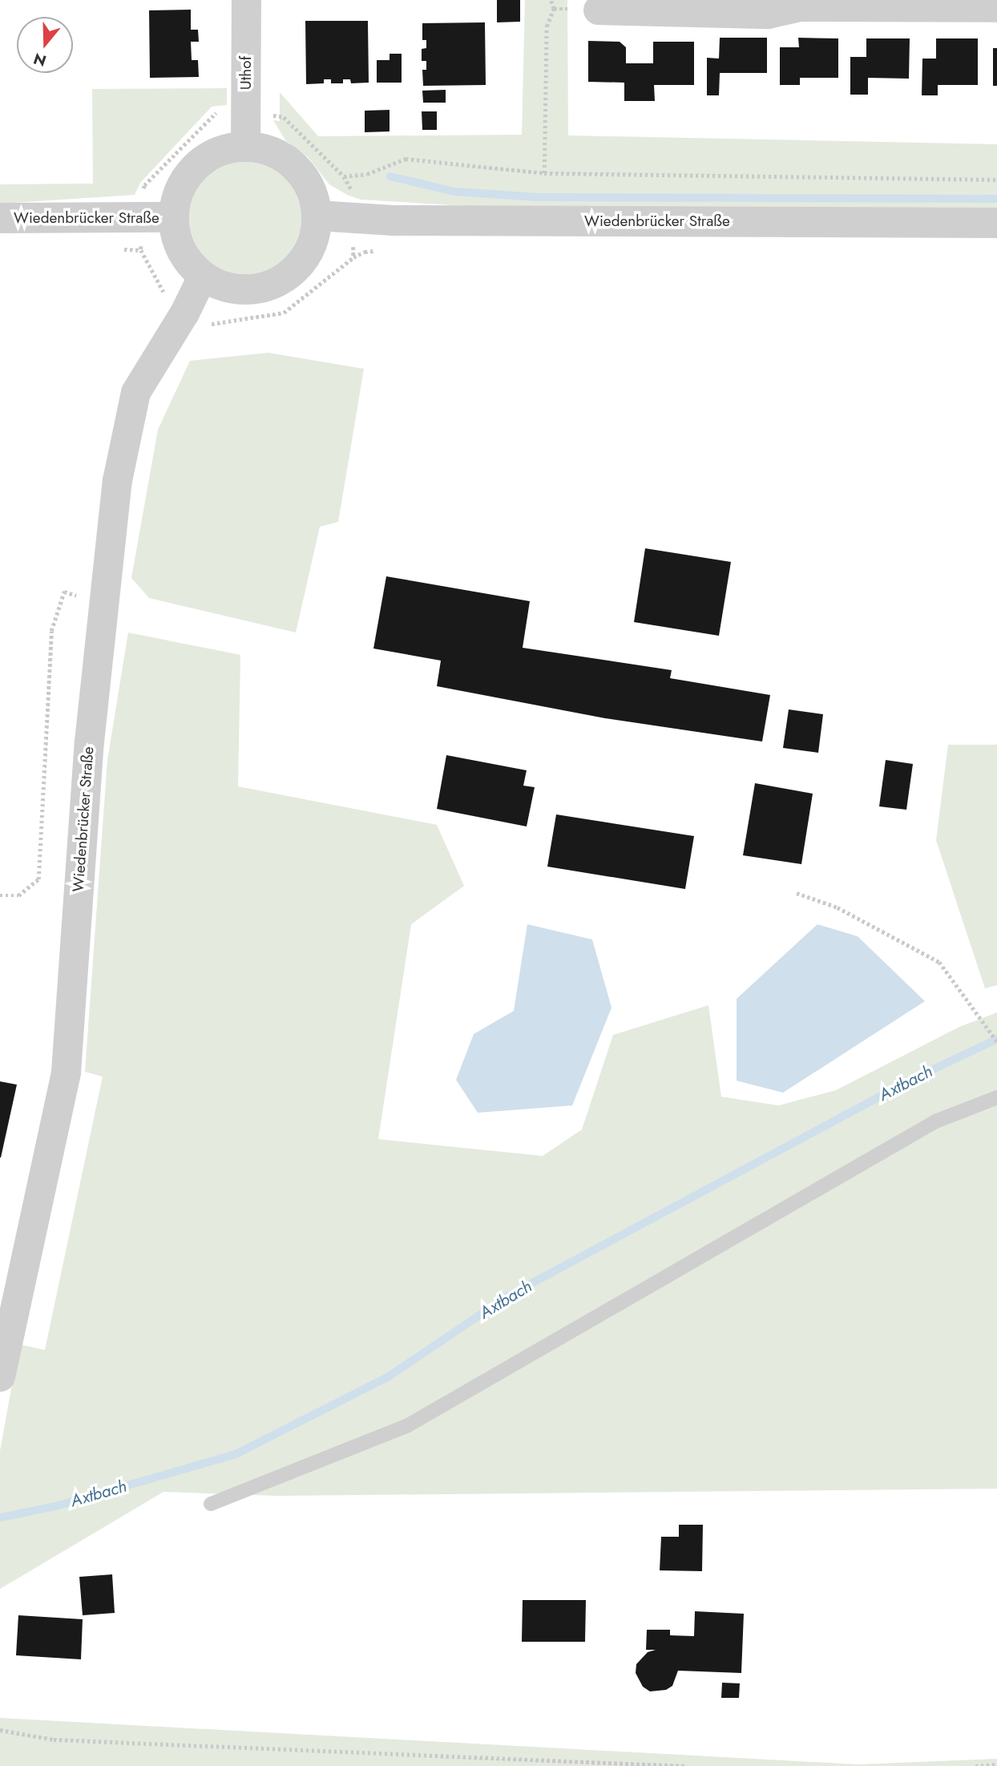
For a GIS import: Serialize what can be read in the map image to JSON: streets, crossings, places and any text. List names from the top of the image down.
{
  "streets": {
    "street": ["Uthof", "Wiedenbrücker Straße"]
  },
  "crossings": [
    ["Uthof", "Wiedenbrücker Straße"]
  ],
  "water": ["Axtbach"],
  "north": "bottom"
}
